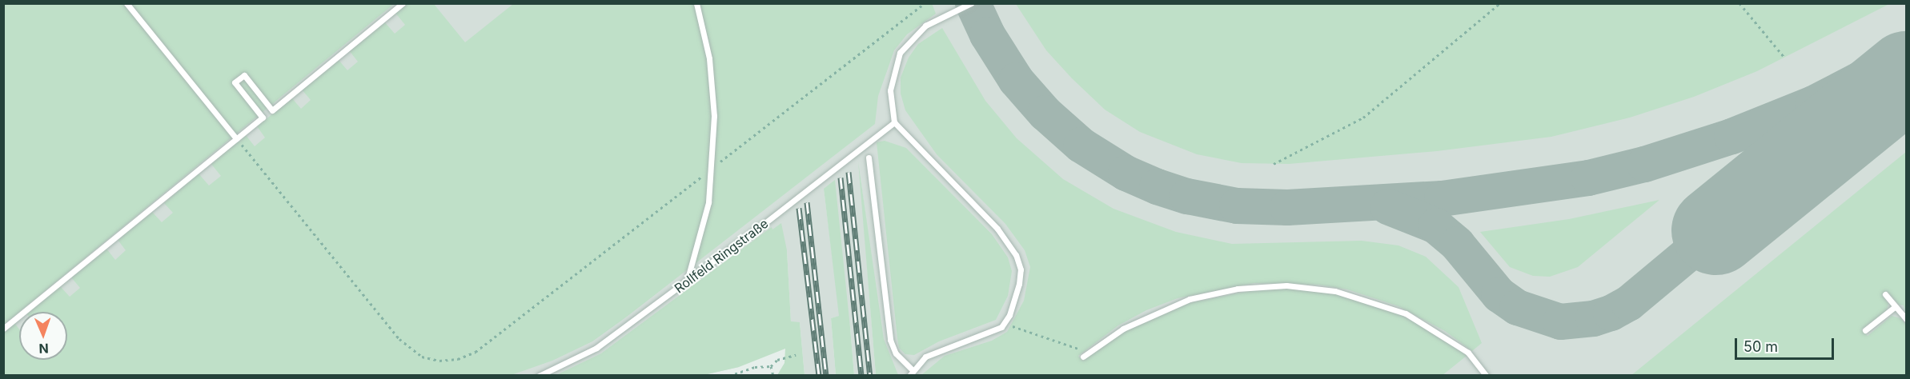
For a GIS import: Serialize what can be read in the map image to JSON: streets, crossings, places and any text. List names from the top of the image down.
{
  "streets": {
    "lane": ["Rollfeld Ringstraße"]
  },
  "scale_bar": "50 m",
  "north": "bottom"
}
